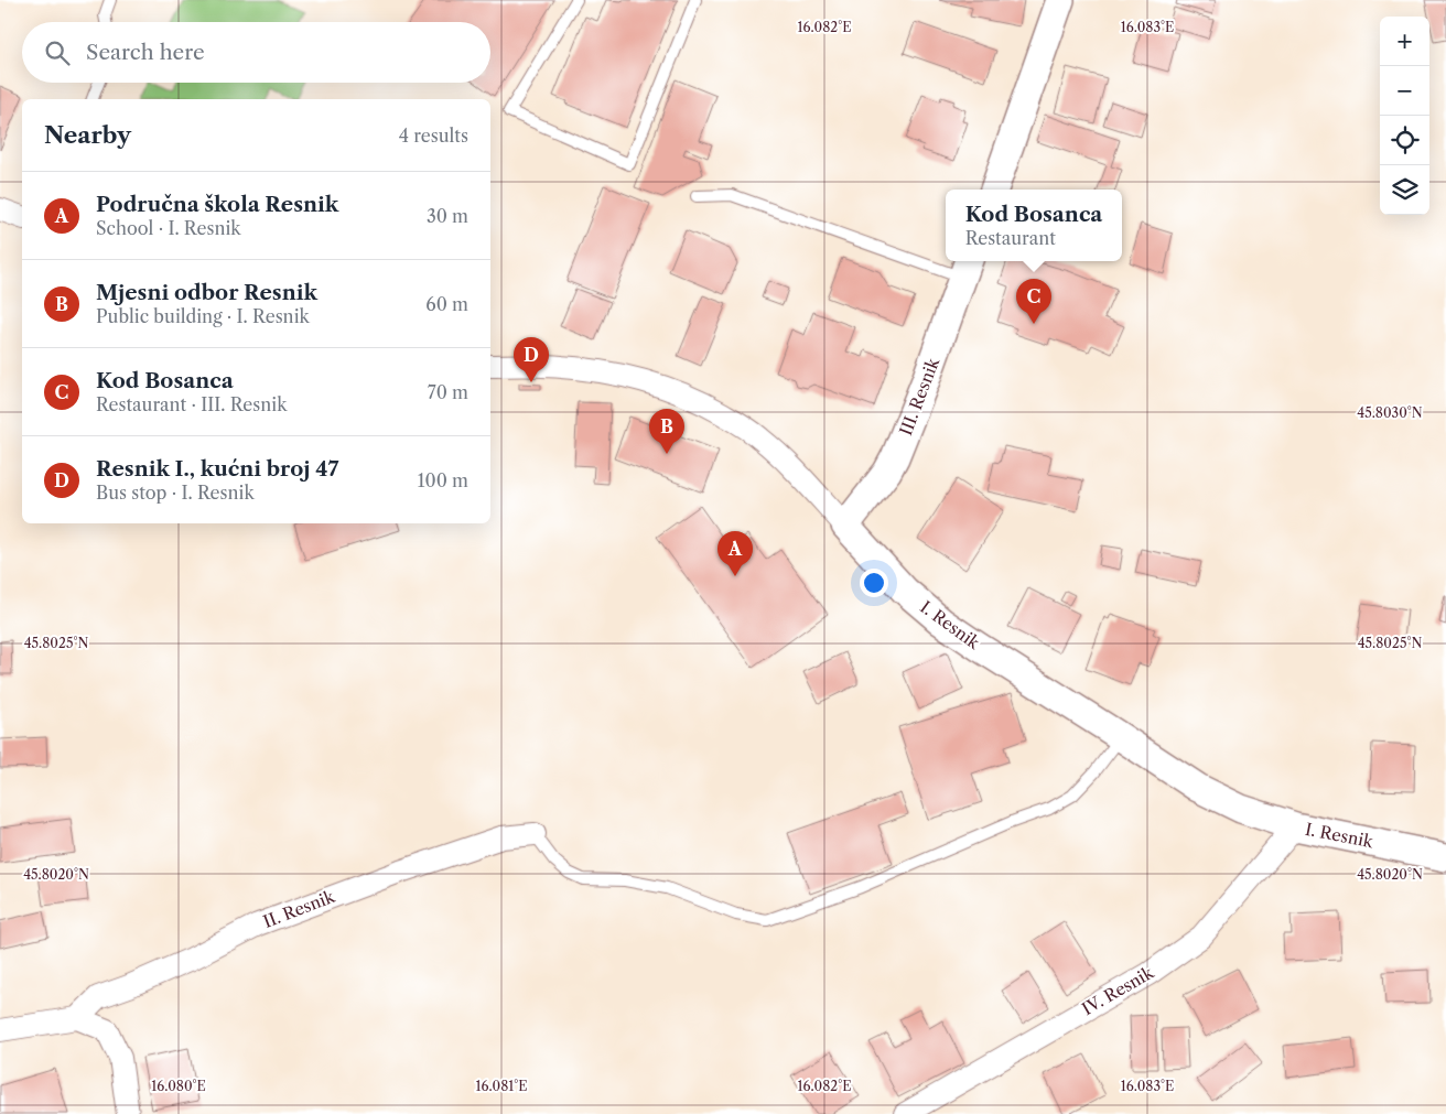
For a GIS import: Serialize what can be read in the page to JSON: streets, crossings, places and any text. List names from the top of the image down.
{
  "streets": {
    "street": [
      "III. Resnik",
      "I. Resnik",
      "II. Resnik",
      "IV. Resnik"
    ]
  },
  "crossings": [
    ["III. Resnik", "I. Resnik"],
    ["I. Resnik", "IV. Resnik"]
  ],
  "page": {
    "map_buttons": ["+", "−"],
    "search": "Search here",
    "heading": ["Nearby", "4 results"],
    "list": [
      {
        "mark": "A",
        "name": "Područna škola Resnik",
        "note": "School · I. Resnik",
        "value": "30 m"
      },
      {
        "mark": "B",
        "name": "Mjesni odbor Resnik",
        "note": "Public building · I. Resnik",
        "value": "60 m"
      },
      {
        "mark": "C",
        "name": "Kod Bosanca",
        "note": "Restaurant · III. Resnik",
        "value": "70 m"
      },
      {
        "mark": "D",
        "name": "Resnik I., kućni broj 47",
        "note": "Bus stop · I. Resnik",
        "value": "100 m"
      }
    ],
    "popup": ["Kod Bosanca", "Restaurant"],
    "pins": [
      "C",
      "D",
      "B",
      "A"
    ]
  },
  "coordinates": [
    "16.082°E",
    "16.083°E",
    "45.8030°N",
    "45.8025°N",
    "45.8020°N",
    "16.080°E",
    "16.081°E"
  ]
}
